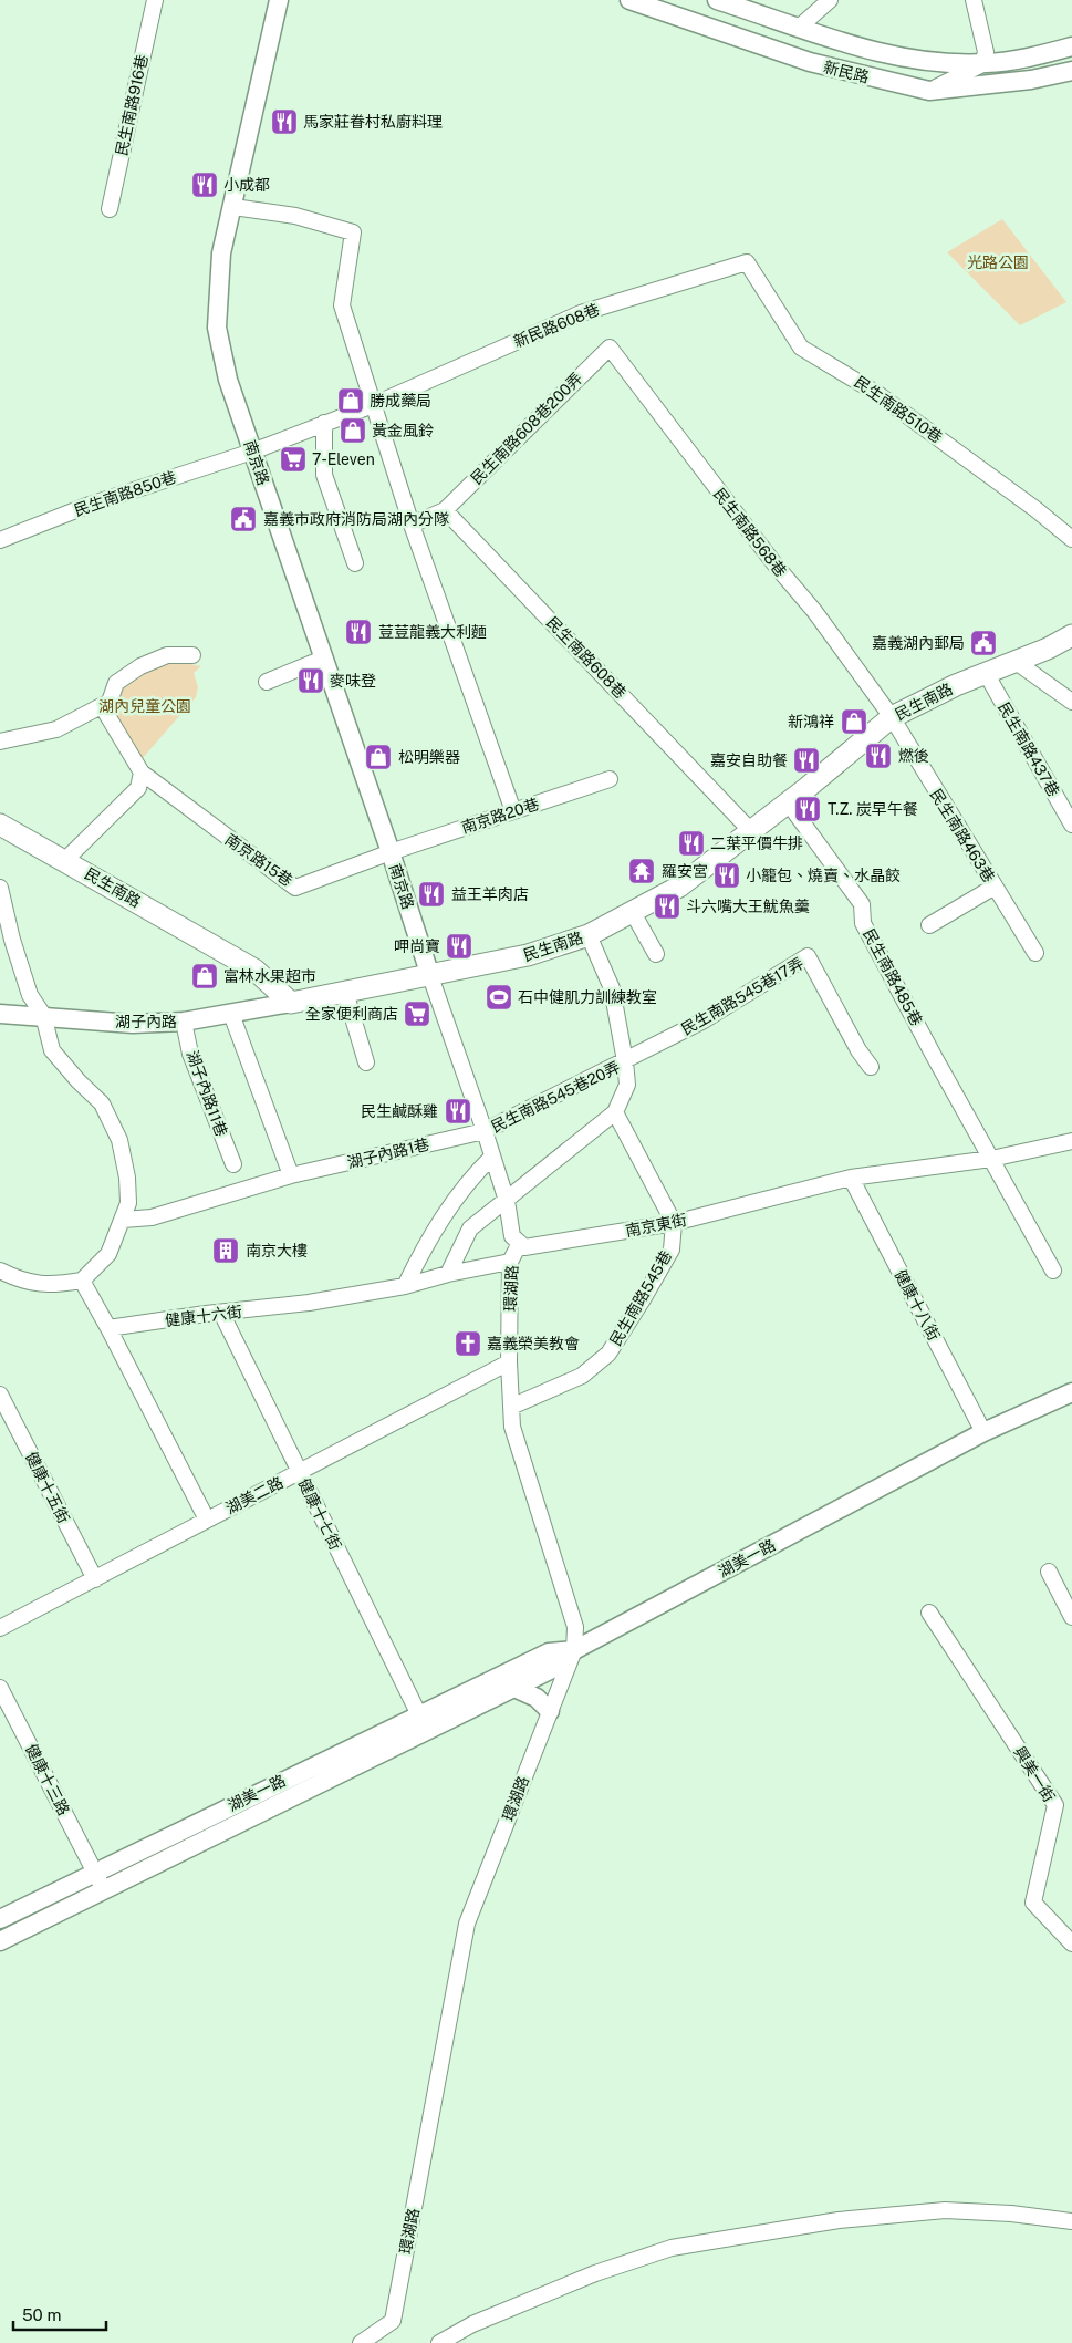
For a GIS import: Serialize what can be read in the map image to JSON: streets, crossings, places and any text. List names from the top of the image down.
{
  "streets": {
    "main road": ["民生南路"],
    "street": [
      "新民路",
      "民生南路916巷",
      "新民路608巷",
      "民生南路510巷",
      "民生南路608巷200弄",
      "南京路",
      "民生南路850巷",
      "民生南路568巷",
      "民生南路608巷",
      "民生南路437巷",
      "南京路20巷",
      "民生南路463巷",
      "南京路15巷",
      "民生南路485巷",
      "民生南路545巷17弄",
      "湖子內路",
      "湖子內路11巷",
      "民生南路545巷20弄",
      "湖子內路1巷",
      "南京東街",
      "環湖路",
      "民生南路545巷",
      "健康十八街",
      "健康十六街",
      "健康十五街",
      "湖美二路",
      "健康十七街",
      "湖美一路",
      "興美一街",
      "健康十三路"
    ]
  },
  "crossings": [
    ["新民路608巷", "民生南路510巷"],
    ["新民路608巷", "民生南路850巷"],
    ["民生南路608巷200弄", "民生南路568巷"],
    ["民生南路608巷200弄", "民生南路608巷"],
    ["南京路", "民生南路850巷"],
    ["南京路", "民生南路"],
    ["南京路", "南京路20巷"],
    ["南京路", "南京路15巷"],
    ["民生南路568巷", "民生南路"],
    ["民生南路568巷", "民生南路463巷"],
    ["民生南路608巷", "民生南路"],
    ["民生南路", "民生南路437巷"],
    ["民生南路", "民生南路463巷"],
    ["民生南路", "民生南路485巷"],
    ["民生南路", "湖子內路"],
    ["南京路20巷", "南京路15巷"],
    ["民生南路485巷", "南京東街"],
    ["民生南路545巷17弄", "民生南路545巷20弄"],
    ["湖子內路", "湖子內路11巷"],
    ["民生南路545巷20弄", "湖子內路1巷"],
    ["民生南路545巷20弄", "健康十六街"],
    ["南京東街", "環湖路"],
    ["南京東街", "民生南路545巷"],
    ["南京東街", "健康十八街"],
    ["環湖路", "民生南路545巷"],
    ["環湖路", "健康十六街"],
    ["環湖路", "湖美二路"],
    ["環湖路", "湖美一路"],
    ["健康十八街", "湖美一路"],
    ["健康十六街", "健康十七街"],
    ["健康十五街", "湖美二路"],
    ["湖美二路", "健康十七街"],
    ["健康十七街", "湖美一路"],
    ["湖美一路", "健康十三路"]
  ],
  "parks": ["光路公園", "湖內兒童公園"],
  "places": {
    "restaurant": [
      "馬家莊眷村私廚料理",
      "小成都",
      "荳荳龍義大利麵",
      "麥味登",
      "燃後",
      "嘉安自助餐",
      "T.Z. 炭早午餐",
      "二葉平價牛排",
      "小籠包、燒賣、水晶餃",
      "益王羊肉店",
      "斗六嘴大王魷魚羹",
      "呷尚寶",
      "民生鹹酥雞"
    ],
    "shop": [
      "勝成藥局",
      "黃金風鈴",
      "新鴻祥",
      "松明樂器",
      "富林水果超市"
    ],
    "supermarket": ["7-Eleven", "全家便利商店"],
    "public building": ["嘉義市政府消防局湖內分隊", "嘉義湖內郵局"],
    "temple": ["羅安宮"],
    "sports": ["石中健肌力訓練教室"],
    "building": ["南京大樓"],
    "church": ["嘉義榮美教會"]
  },
  "scale_bar": "50 m"
}
